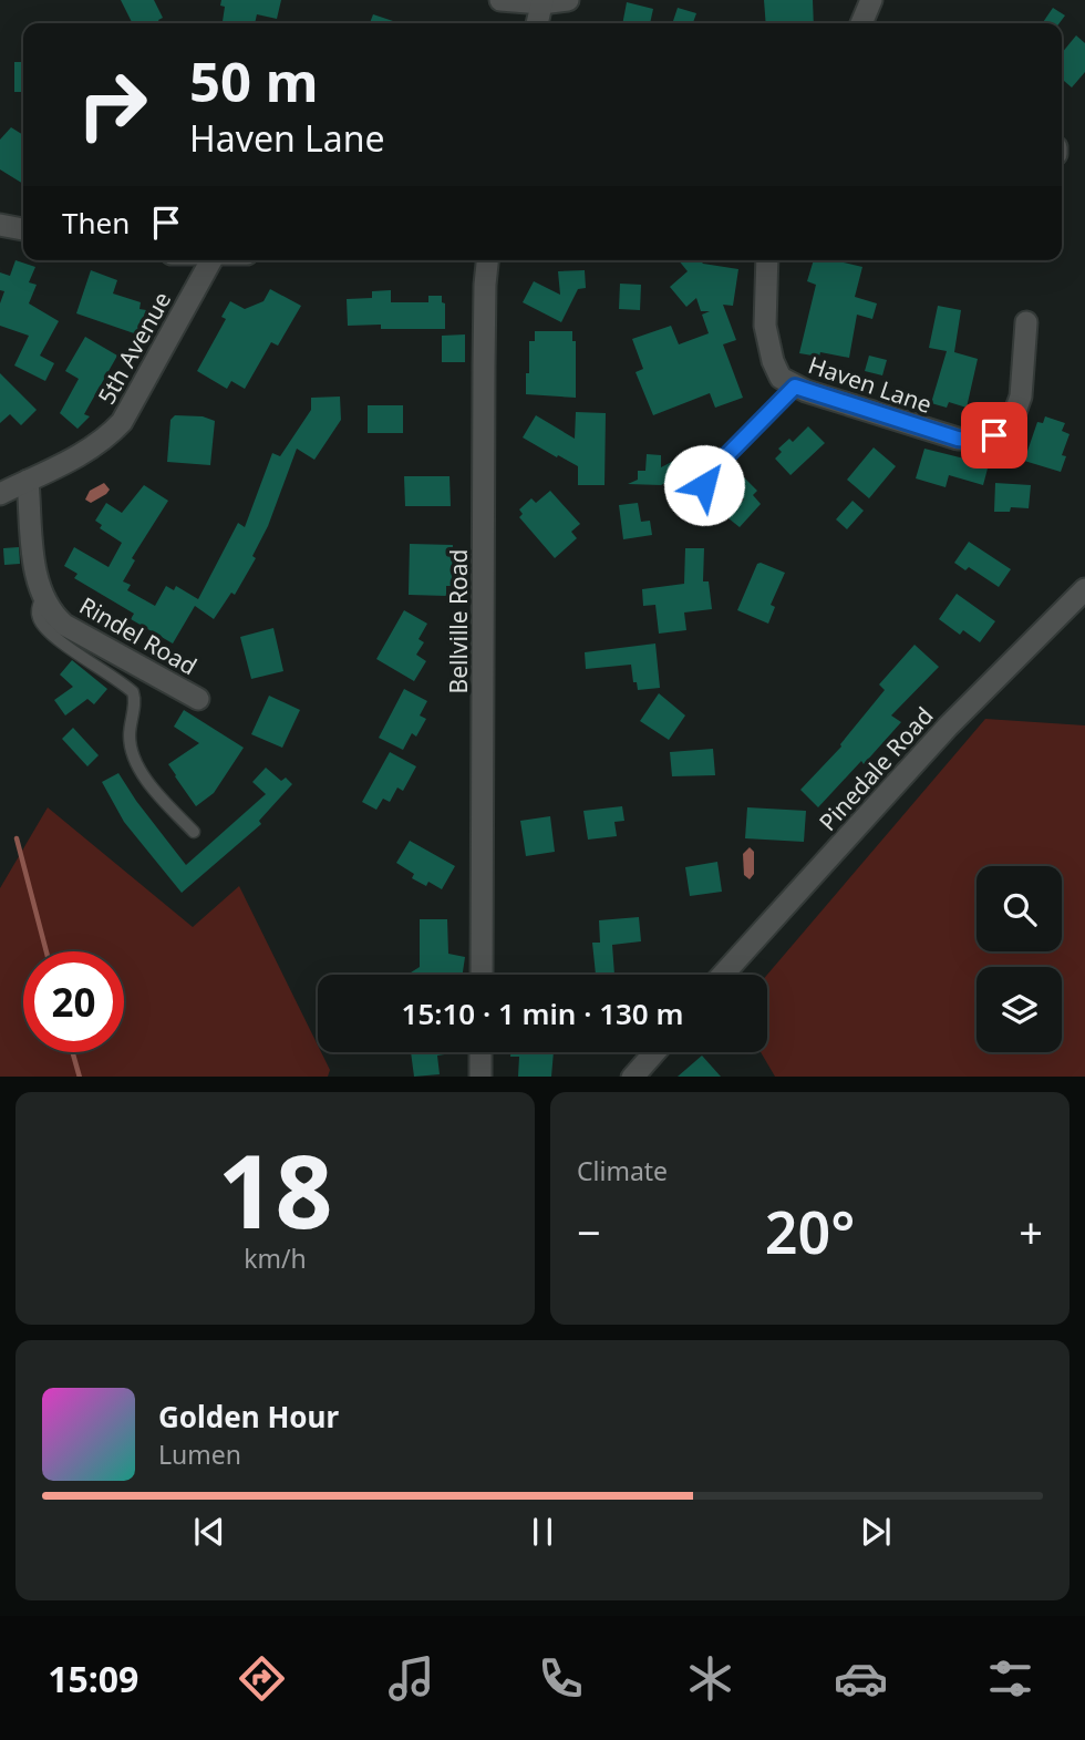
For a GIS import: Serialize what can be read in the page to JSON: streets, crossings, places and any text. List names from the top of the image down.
{
  "streets": {
    "street": [
      "5th Avenue",
      "Haven Lane",
      "Bellville Road",
      "Rindel Road",
      "Pinedale Road"
    ]
  },
  "crossings": [
    ["5th Avenue", "Rindel Road"]
  ],
  "page": {
    "turn": ["50 m", "Haven Lane"],
    "then": "Then",
    "limit": "20",
    "trip": "15:10 · 1 min · 130 m",
    "tile": [
      ["18", "km/h"],
      "Climate"
    ],
    "heat": ["−", "20°", "+"],
    "song": ["Golden Hour", "Lumen"],
    "tabs": "15:09"
  }
}
